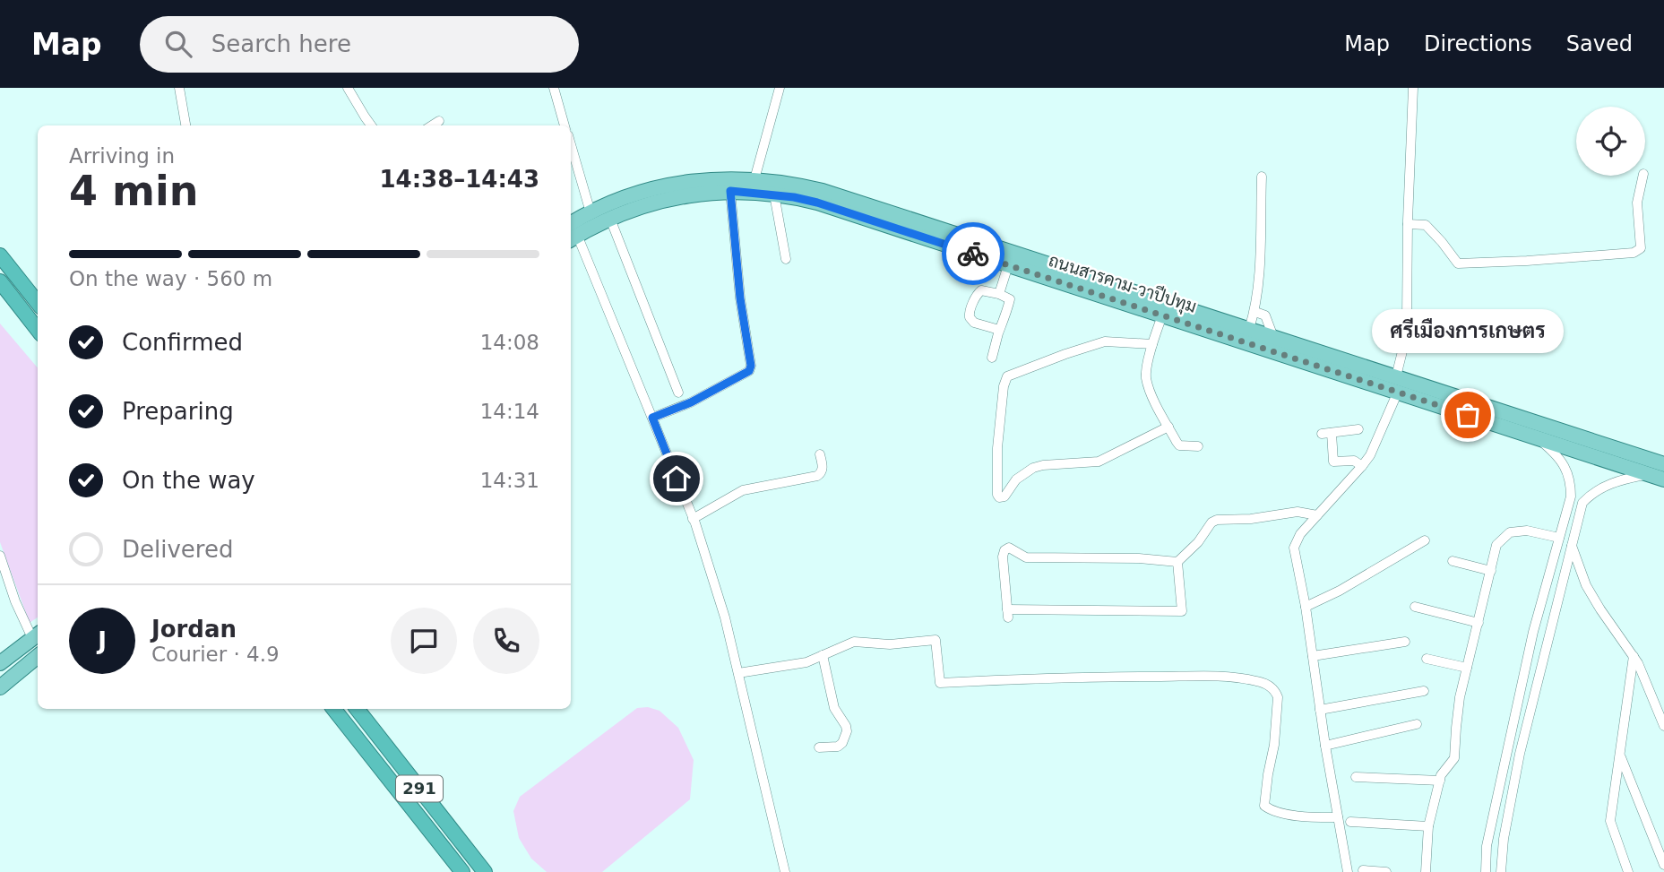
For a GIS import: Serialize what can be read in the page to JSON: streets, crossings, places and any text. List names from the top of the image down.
{
  "streets": {
    "highway": ["291"],
    "main road": ["ถนนสารคาม-วาปีปทุม"]
  },
  "places": ["ศรีเมืองการเกษตร"],
  "page": {
    "header": "Map",
    "search": "Search here",
    "nav": ["Map", "Directions", "Saved"],
    "heading": ["4 min", "Arriving in", "14:38–14:43"],
    "panel": ["Jordan", "Courier · 4.9"],
    "bar": "On the way · 560 m",
    "list": [
      ["Confirmed", "14:08"],
      ["Preparing", "14:14"],
      ["On the way", "14:31"],
      "Delivered"
    ],
    "bubble": "ศรีเมืองการเกษตร",
    "round": "J"
  }
}
